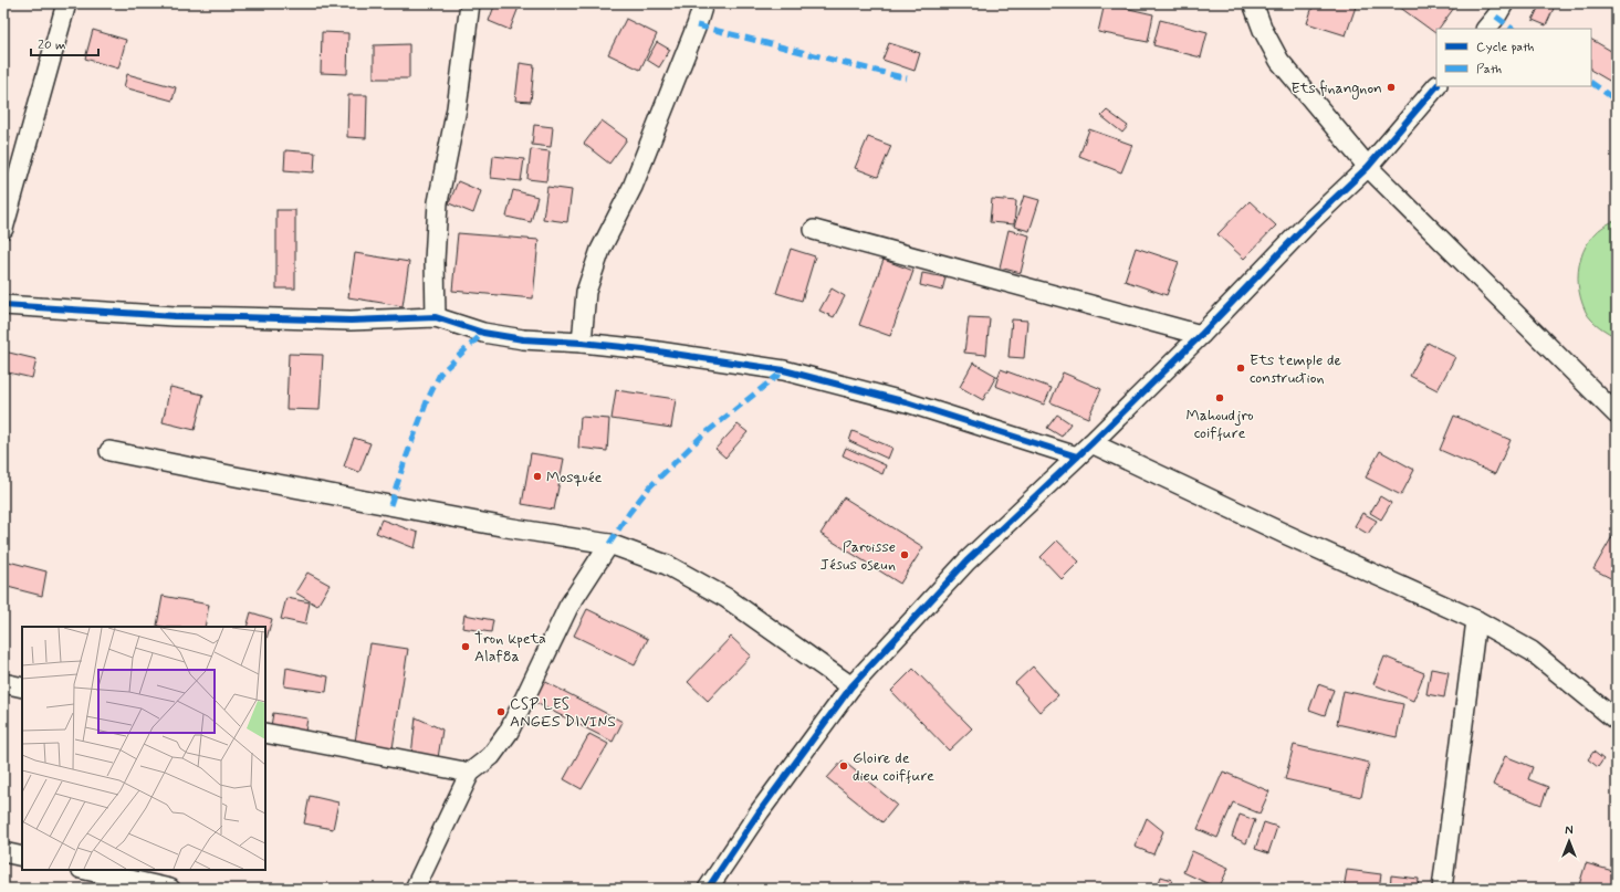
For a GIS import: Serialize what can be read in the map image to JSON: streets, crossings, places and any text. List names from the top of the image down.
{
  "places": [
    "Ets finangnon",
    "Ets temple de construction",
    "Mahoudjro coiffure",
    "Mosquée",
    "Paroisse Jésus oseun",
    "Tron kpeta Alaf8a",
    "CSP LES ANGES DIVINS",
    "Gloire de dieu coiffure"
  ],
  "legend": ["Cycle path", "Path"],
  "scale_bar": "20 m",
  "north": "top"
}
